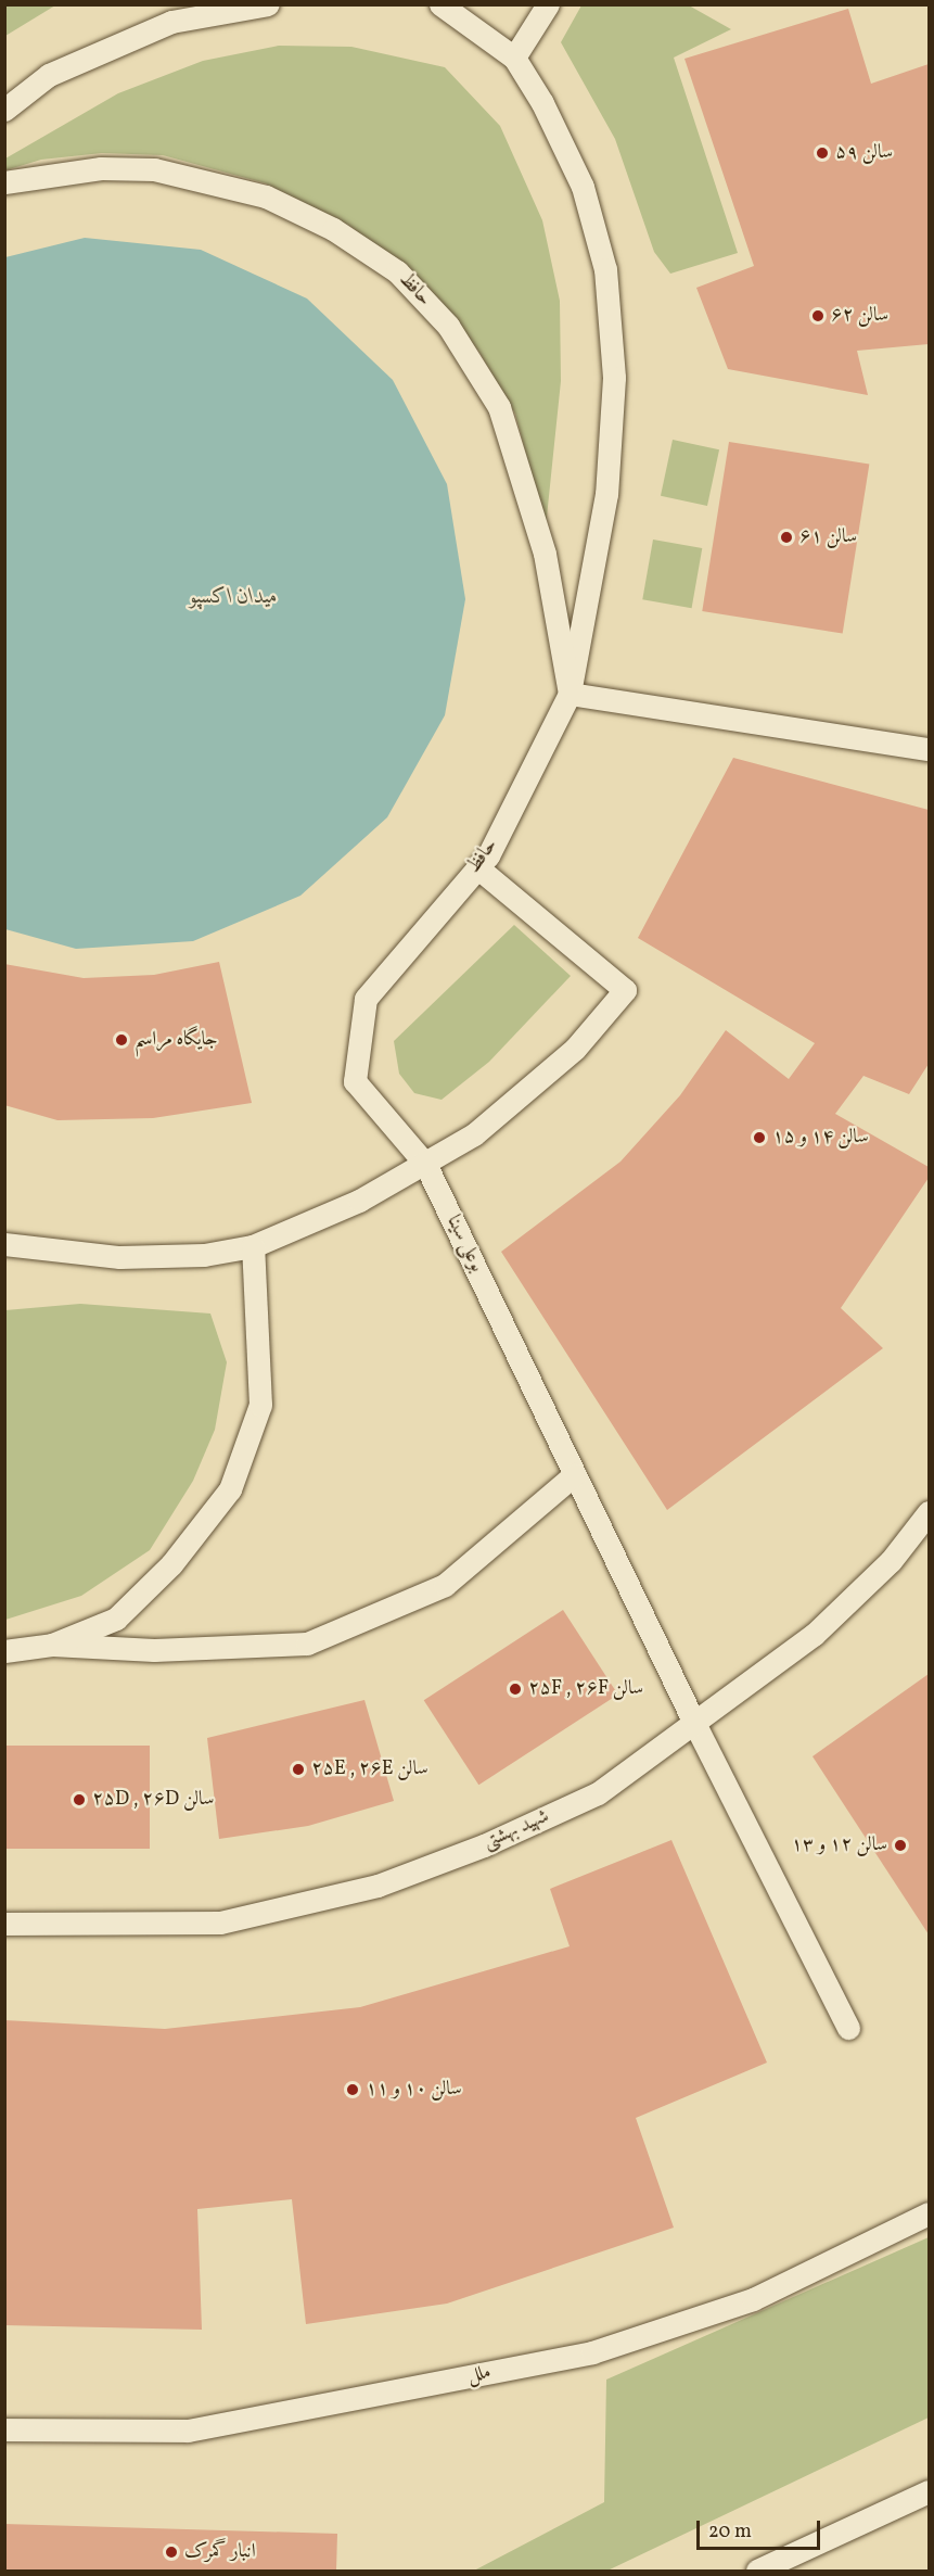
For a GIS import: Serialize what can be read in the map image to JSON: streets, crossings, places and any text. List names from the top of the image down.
{
  "streets": {
    "lane": [
      "حافظ",
      "بوعلی سینا",
      "شهید بهشتی",
      "ملل"
    ]
  },
  "crossings": [
    ["حافظ", "بوعلی سینا"],
    ["بوعلی سینا", "شهید بهشتی"]
  ],
  "water": ["میدان اکسپو"],
  "places": [
    "سالن ۵۹",
    "سالن ۶۲",
    "سالن ۶۱",
    "جایگاه مراسم",
    "سالن ۱۴ و ۱۵",
    "۲۵F , ۲۶F سالن",
    "۲۵E , ۲۶E سالن",
    "۲۵D , ۲۶D سالن",
    "سالن ۱۲ و ۱۳",
    "سالن ۱۰ و ۱۱",
    "انبار گمرک"
  ],
  "scale_bar": "20 m"
}
